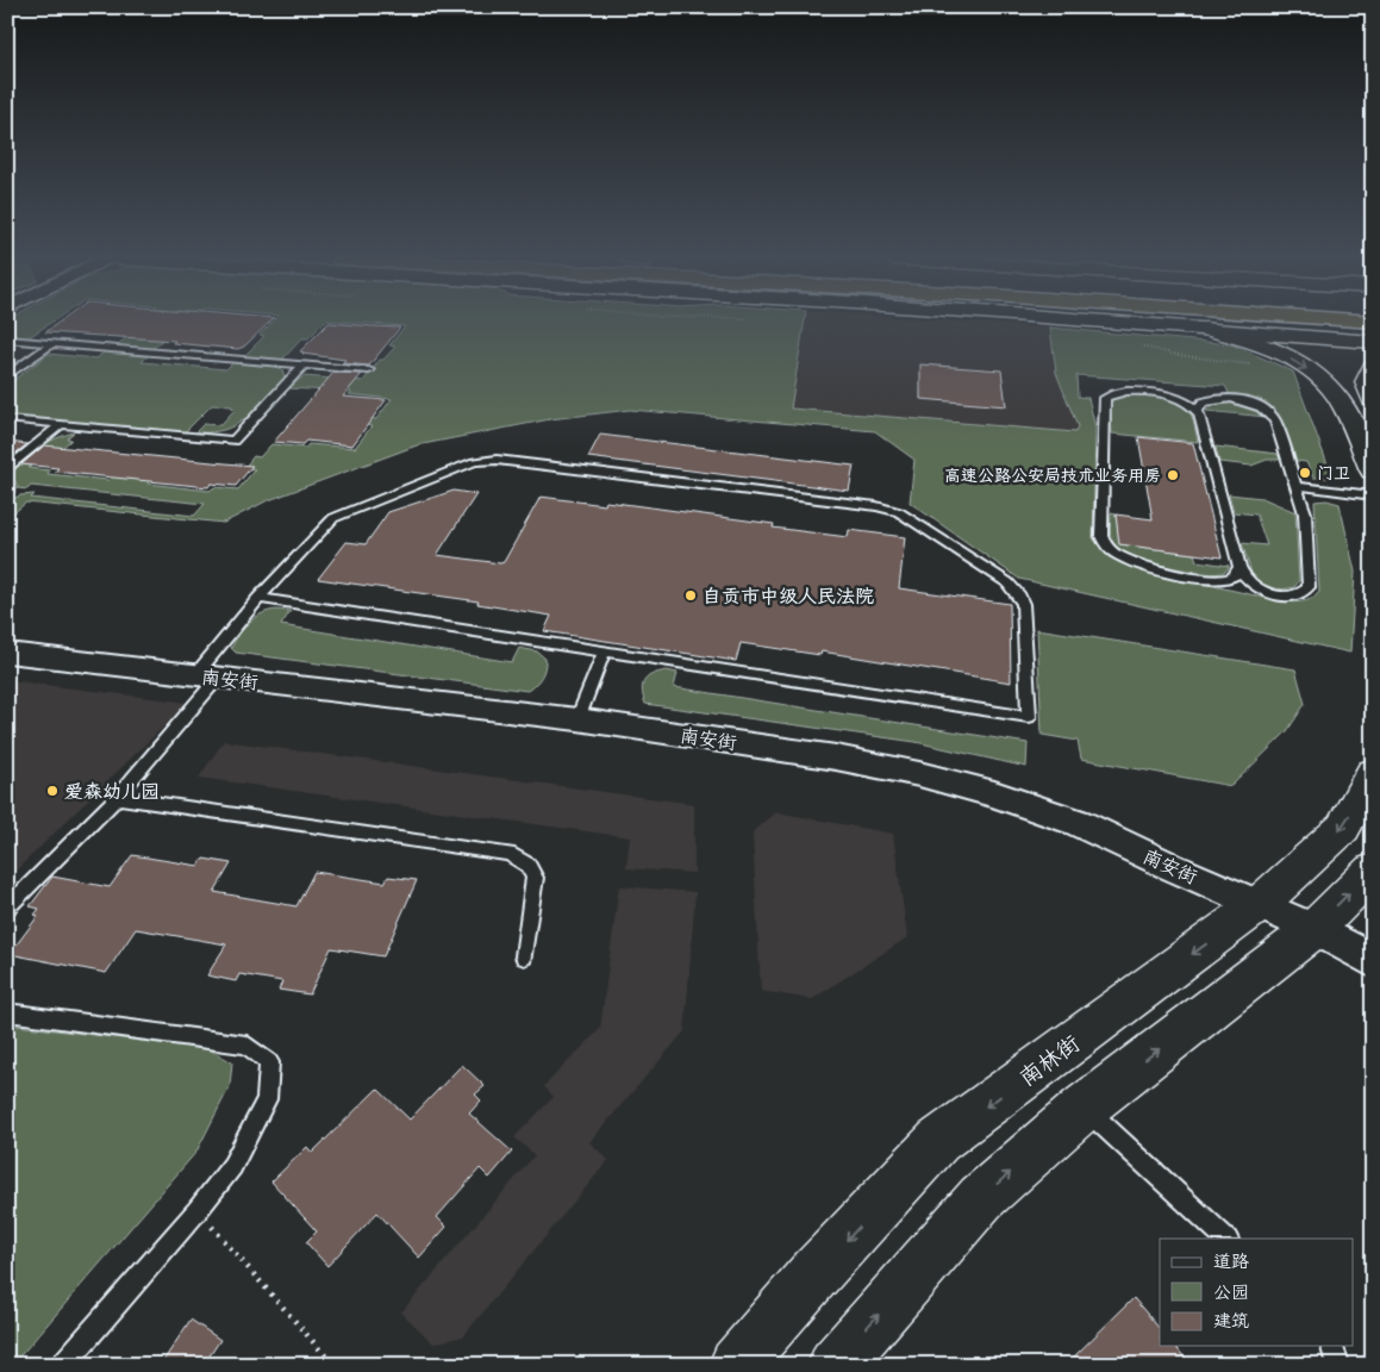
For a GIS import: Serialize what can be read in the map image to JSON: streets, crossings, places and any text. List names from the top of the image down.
{
  "streets": {
    "street": ["南安街", "南林街"]
  },
  "crossings": [
    ["南安街", "南林街"]
  ],
  "places": [
    "门卫",
    "高速公路公安局技术业务用房",
    "自贡市中级人民法院",
    "爱森幼儿园"
  ],
  "legend": ["道路", "公园", "建筑"]
}
